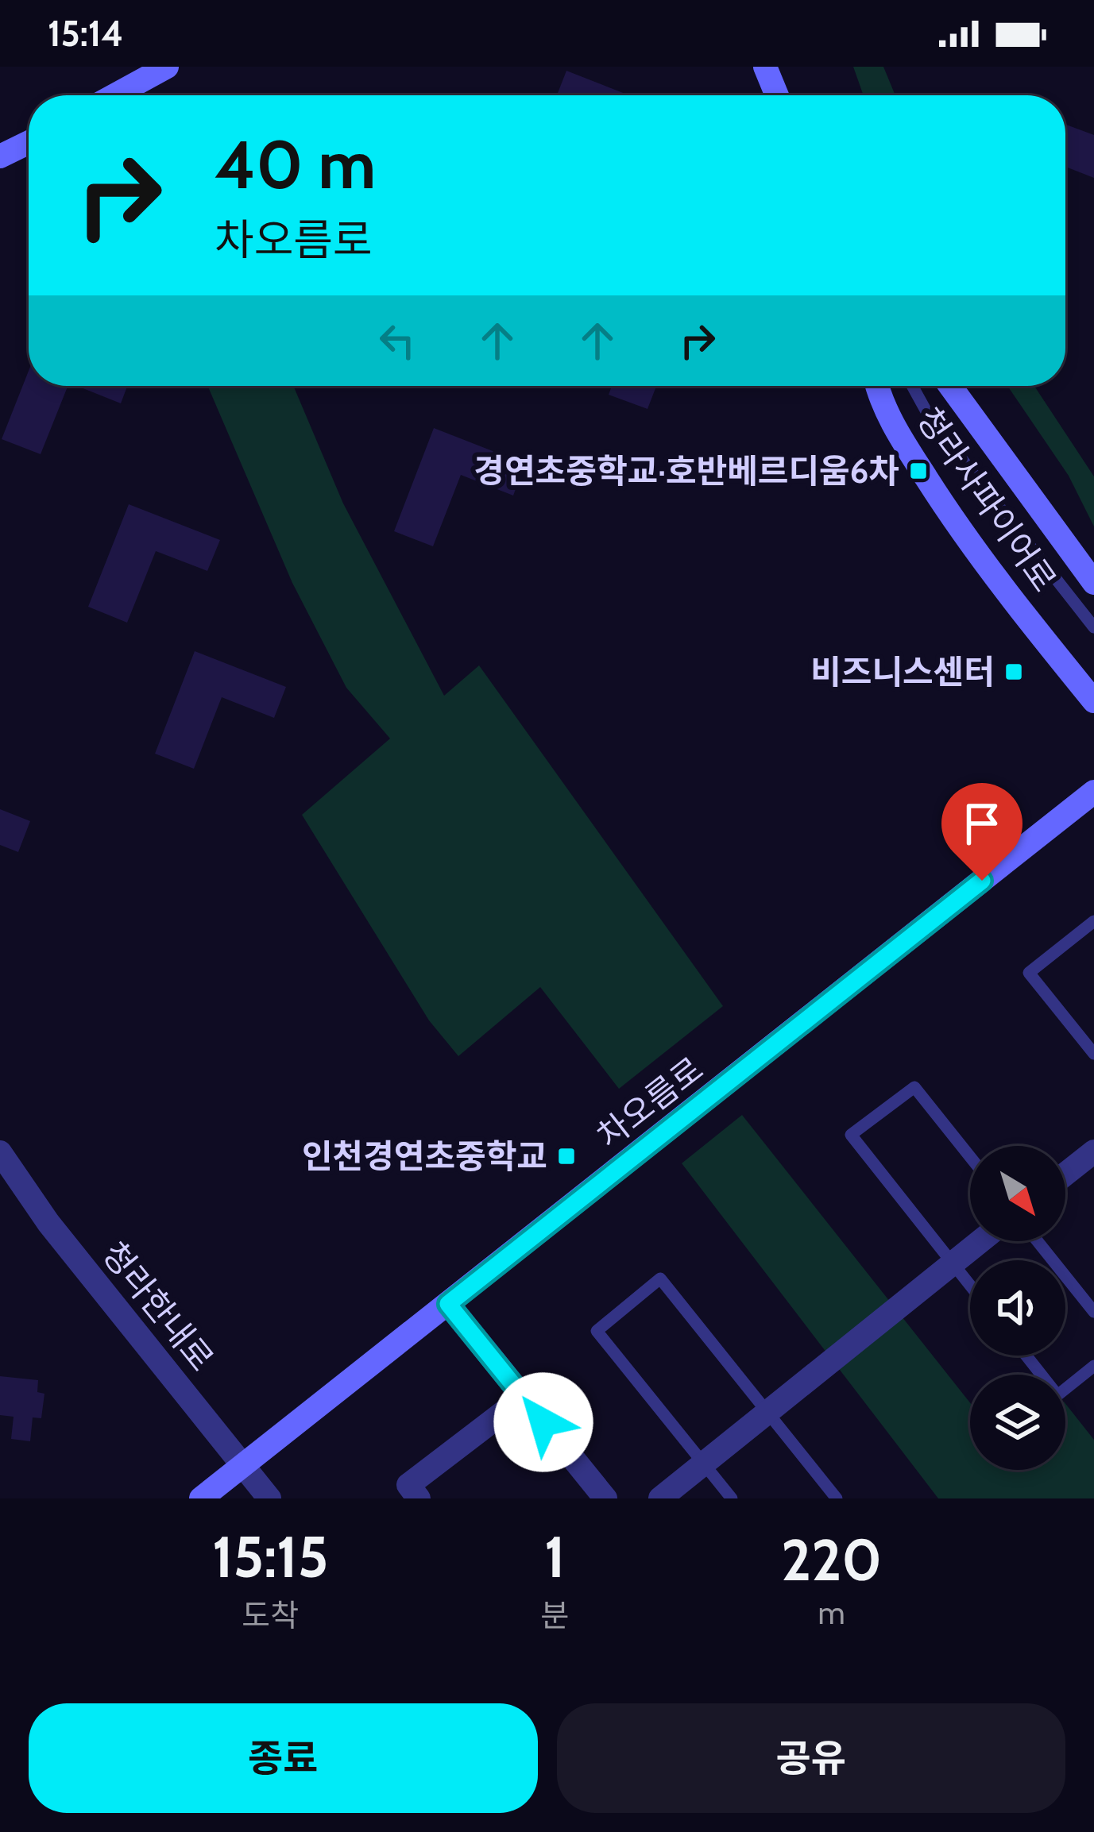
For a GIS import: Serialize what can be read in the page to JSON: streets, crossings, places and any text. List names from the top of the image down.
{
  "streets": {
    "street": ["청라사파이어로", "차오름로", "청라한내로"]
  },
  "crossings": [
    ["차오름로", "청라한내로"]
  ],
  "places": {
    "transit": ["경연초중학교·호반베르디움6차", "비즈니스센터", "인천경연초중학교"]
  },
  "north": "bottom right",
  "page": {
    "status": "15:14",
    "turn": ["40 m", "차오름로"],
    "eta": [
      "15:15",
      "도착",
      "1",
      "분",
      "220",
      "m"
    ],
    "buttons": ["종료", "공유"]
  }
}
